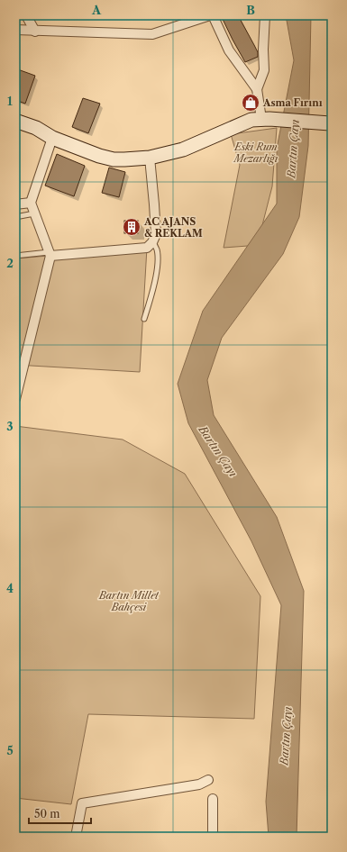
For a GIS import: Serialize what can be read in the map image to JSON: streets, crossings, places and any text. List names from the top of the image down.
{
  "water": ["Bartın Çayı"],
  "parks": ["Eski Rum Mezarlığı", "Bartın Millet Bahçesi"],
  "places": {
    "shop": ["Asma Fırını"],
    "building": ["AC AJANS & REKLAM"]
  },
  "scale_bar": "50 m",
  "grid": {
    "columns": ["A", "B"],
    "rows": [
      "1",
      "2",
      "3",
      "4",
      "5"
    ]
  }
}
